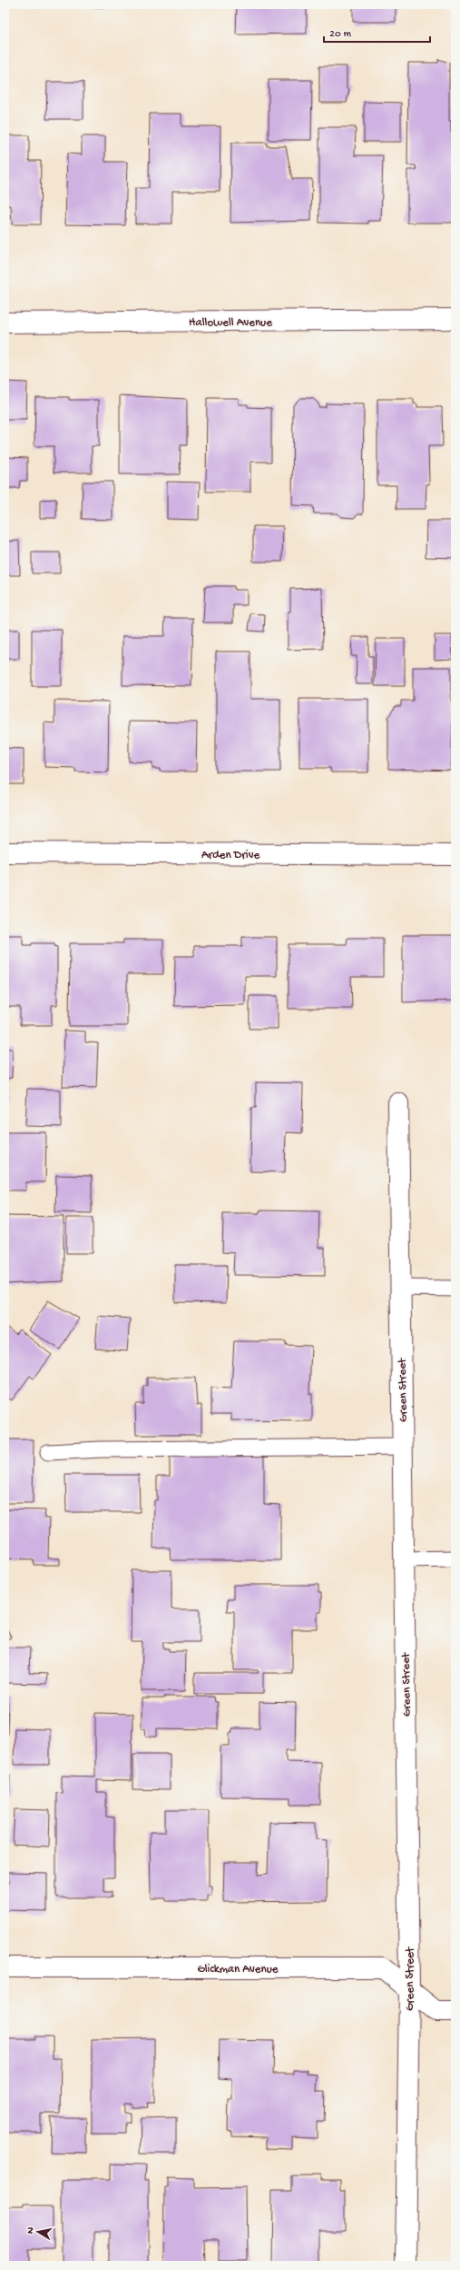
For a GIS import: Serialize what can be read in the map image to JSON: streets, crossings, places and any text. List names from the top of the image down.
{
  "streets": {
    "street": [
      "Hallowell Avenue",
      "Arden Drive",
      "Green Street",
      "Glickman Avenue"
    ]
  },
  "crossings": [
    ["Green Street", "Glickman Avenue"]
  ],
  "scale_bar": "20 m",
  "north": "left"
}
